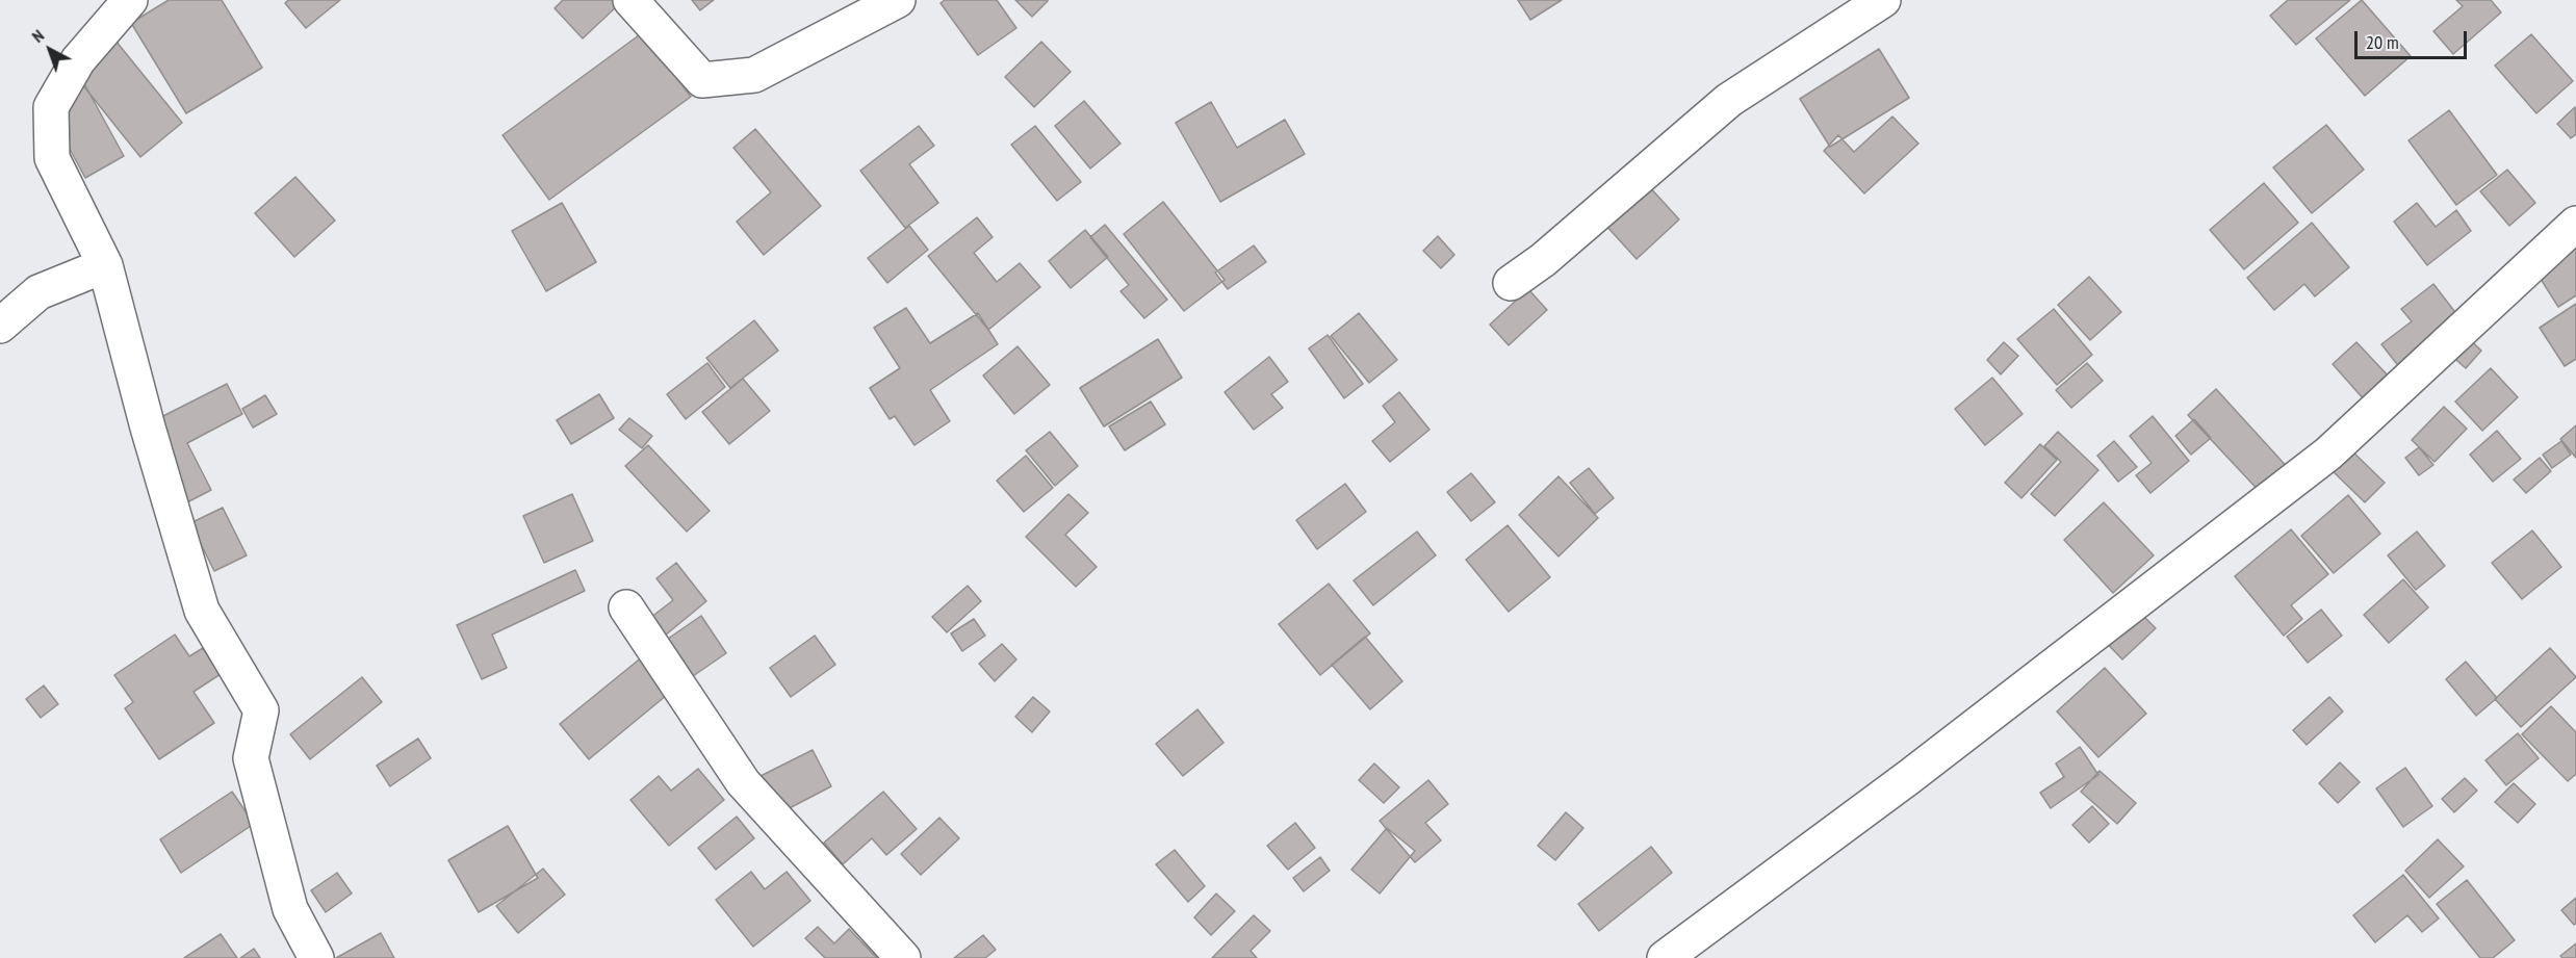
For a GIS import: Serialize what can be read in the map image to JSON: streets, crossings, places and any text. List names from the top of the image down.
{
  "scale_bar": "20 m",
  "north": "top left"
}
